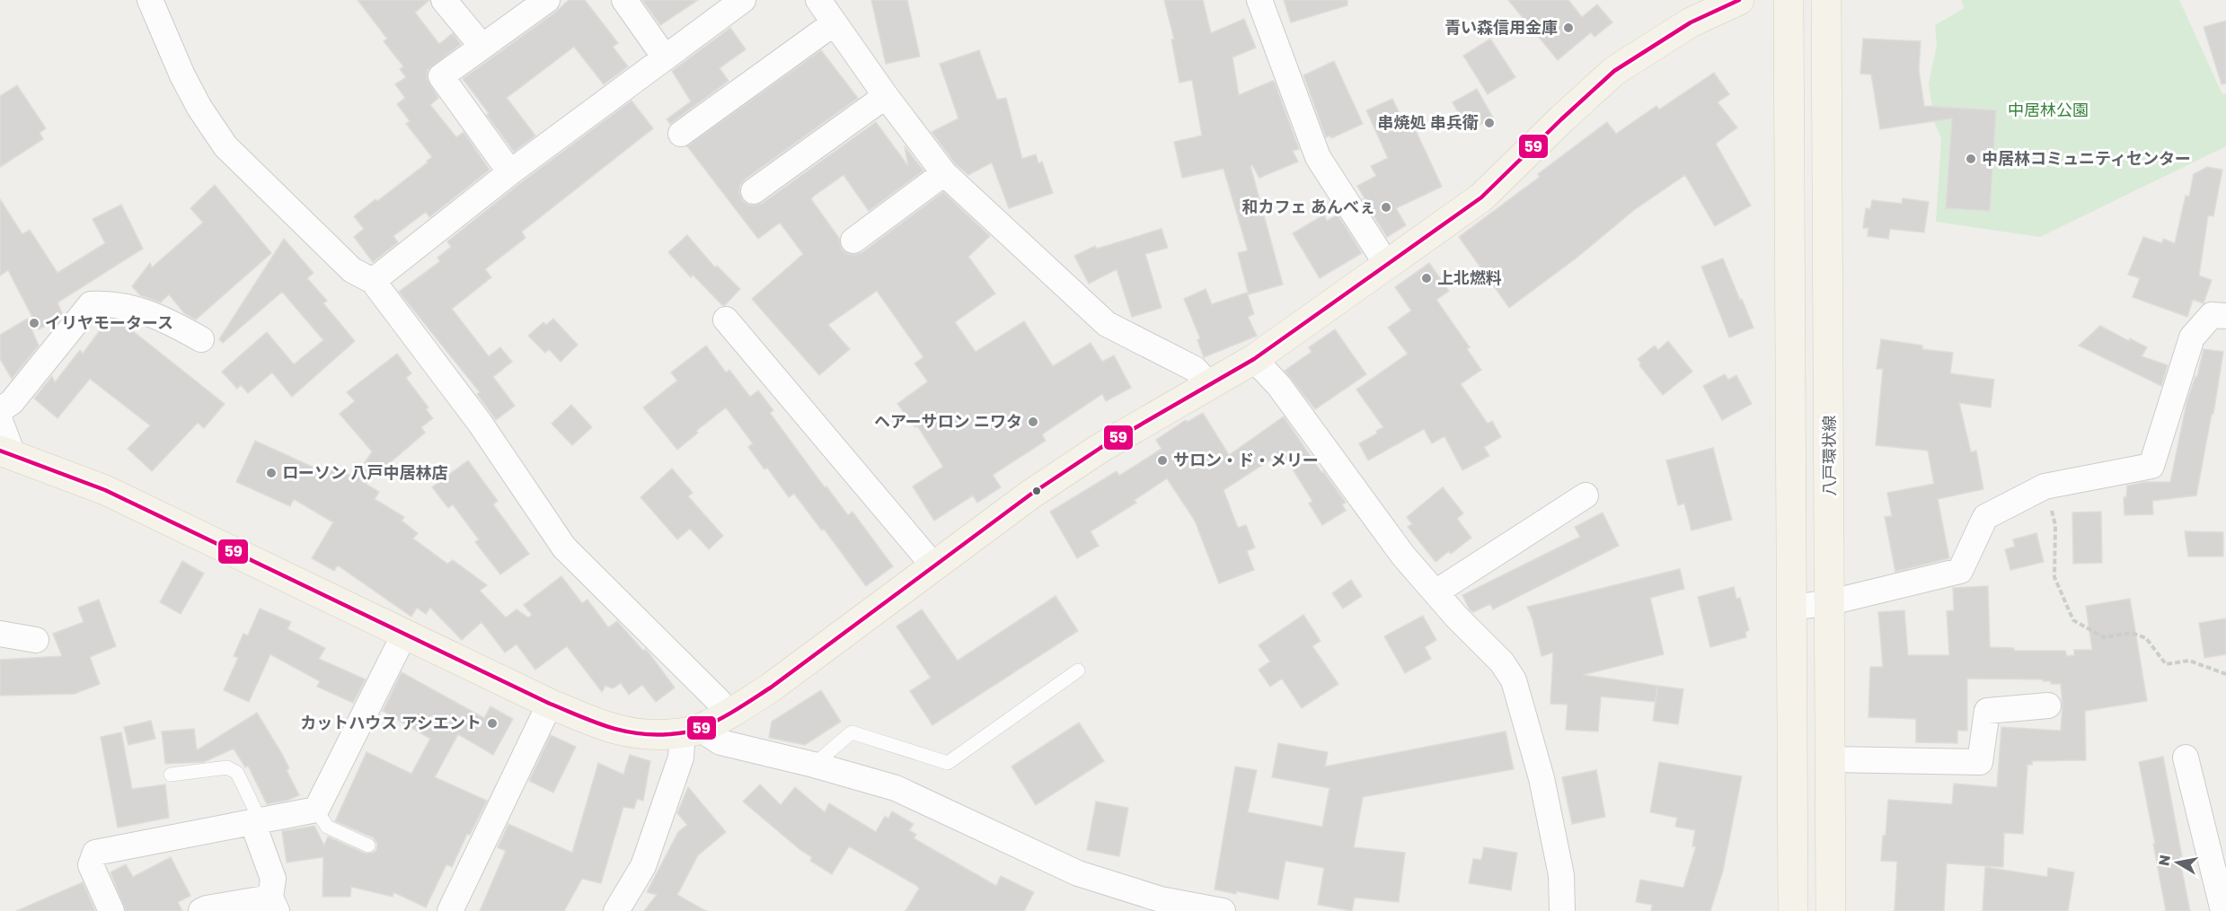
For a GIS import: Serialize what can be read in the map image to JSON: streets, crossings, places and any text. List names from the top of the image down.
{
  "streets": {
    "main road": ["八戸環状線"]
  },
  "parks": ["中居林公園"],
  "places": [
    "青い森信用金庫",
    "串焼処 串兵衛",
    "中居林コミュニティセンター",
    "和カフェ あんべぇ",
    "上北燃料",
    "イリヤモータース",
    "ヘアーサロン ニワタ",
    "サロン・ド・メリー",
    "ローソン 八戸中居林店",
    "カットハウス アシエント"
  ],
  "lines": ["transit line 59"],
  "north": "left"
}
